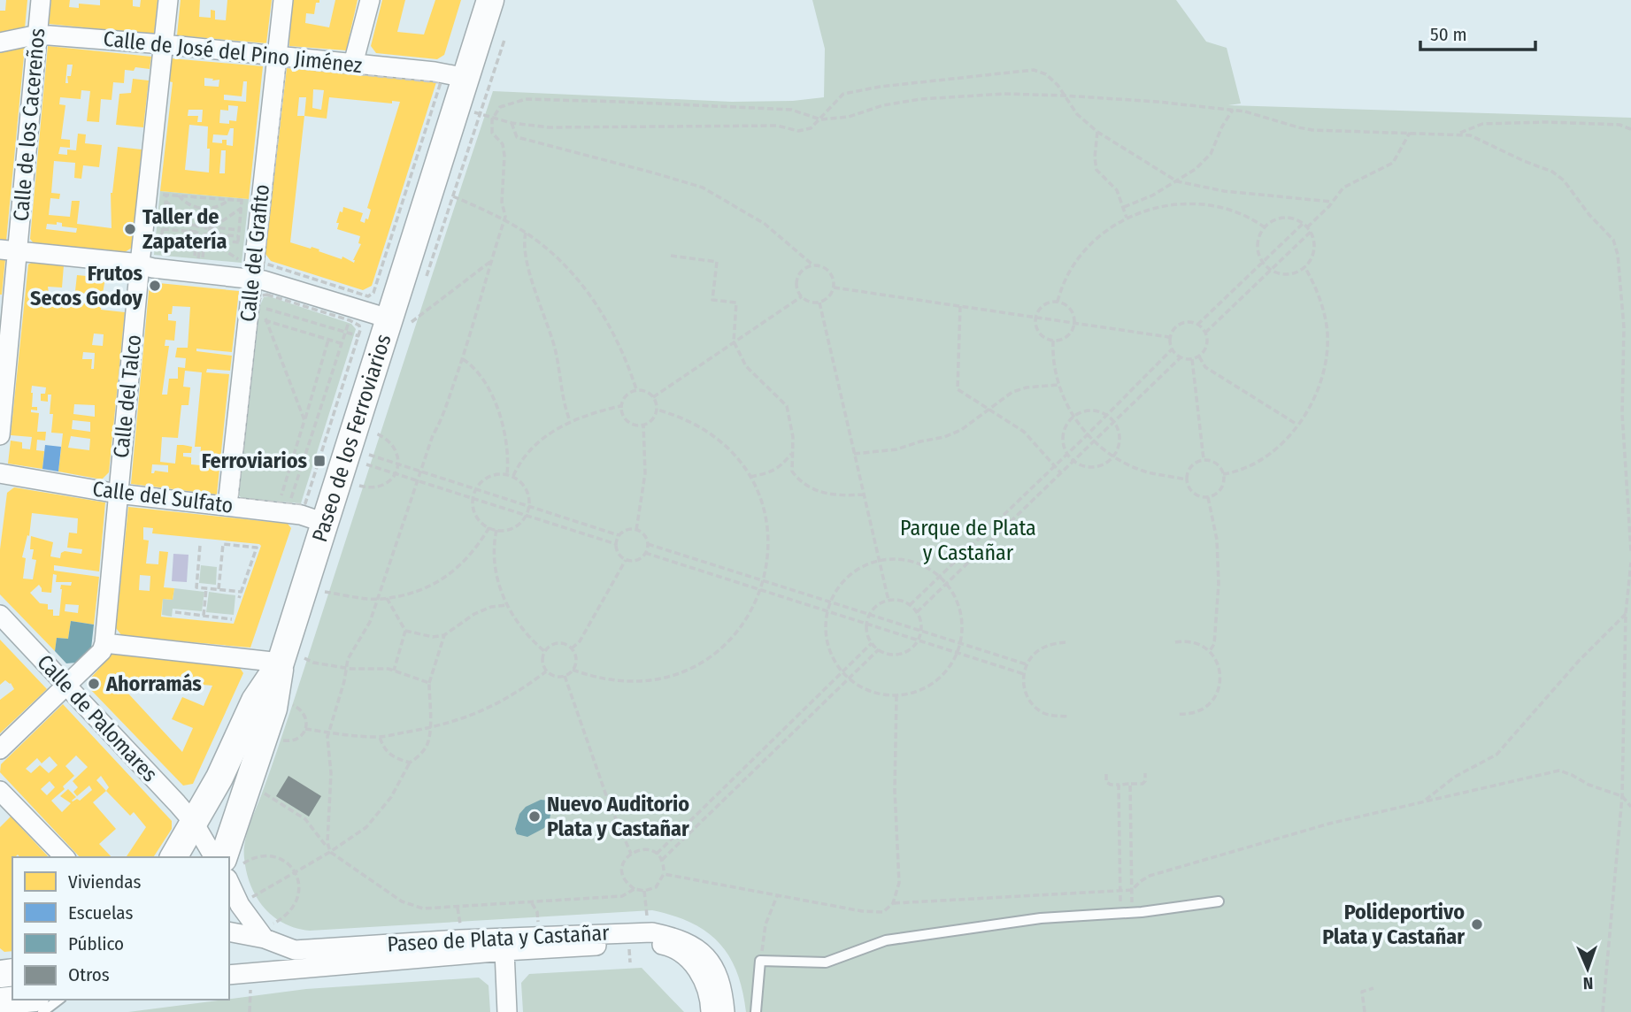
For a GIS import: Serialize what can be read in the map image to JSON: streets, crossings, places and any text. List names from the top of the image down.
{
  "streets": {
    "main road": ["Paseo de los Ferroviarios"],
    "street": [
      "Calle de José del Pino Jiménez",
      "Calle de los Cacereños",
      "Calle del Grafito",
      "Calle del Talco",
      "Calle del Sulfato",
      "Calle de Palomares",
      "Paseo de Plata y Castañar"
    ]
  },
  "crossings": [
    ["Calle de José del Pino Jiménez", "Calle de los Cacereños"],
    ["Calle de José del Pino Jiménez", "Calle del Grafito"],
    ["Calle de José del Pino Jiménez", "Calle del Talco"],
    ["Calle de José del Pino Jiménez", "Paseo de los Ferroviarios"],
    ["Calle del Grafito", "Calle del Sulfato"],
    ["Calle del Talco", "Calle del Sulfato"],
    ["Paseo de los Ferroviarios", "Calle del Sulfato"],
    ["Paseo de los Ferroviarios", "Calle de Palomares"]
  ],
  "parks": ["Parque de Plata y Castañar"],
  "places": {
    "other": [
      "Taller de Zapatería",
      "Frutos Secos Godoy",
      "Ahorramás",
      "Nuevo Auditorio Plata y Castañar",
      "Polideportivo Plata y Castañar"
    ],
    "transit": ["Ferroviarios"]
  },
  "legend": [
    "Viviendas",
    "Escuelas",
    "Público",
    "Otros"
  ],
  "scale_bar": "50 m",
  "north": "bottom"
}
